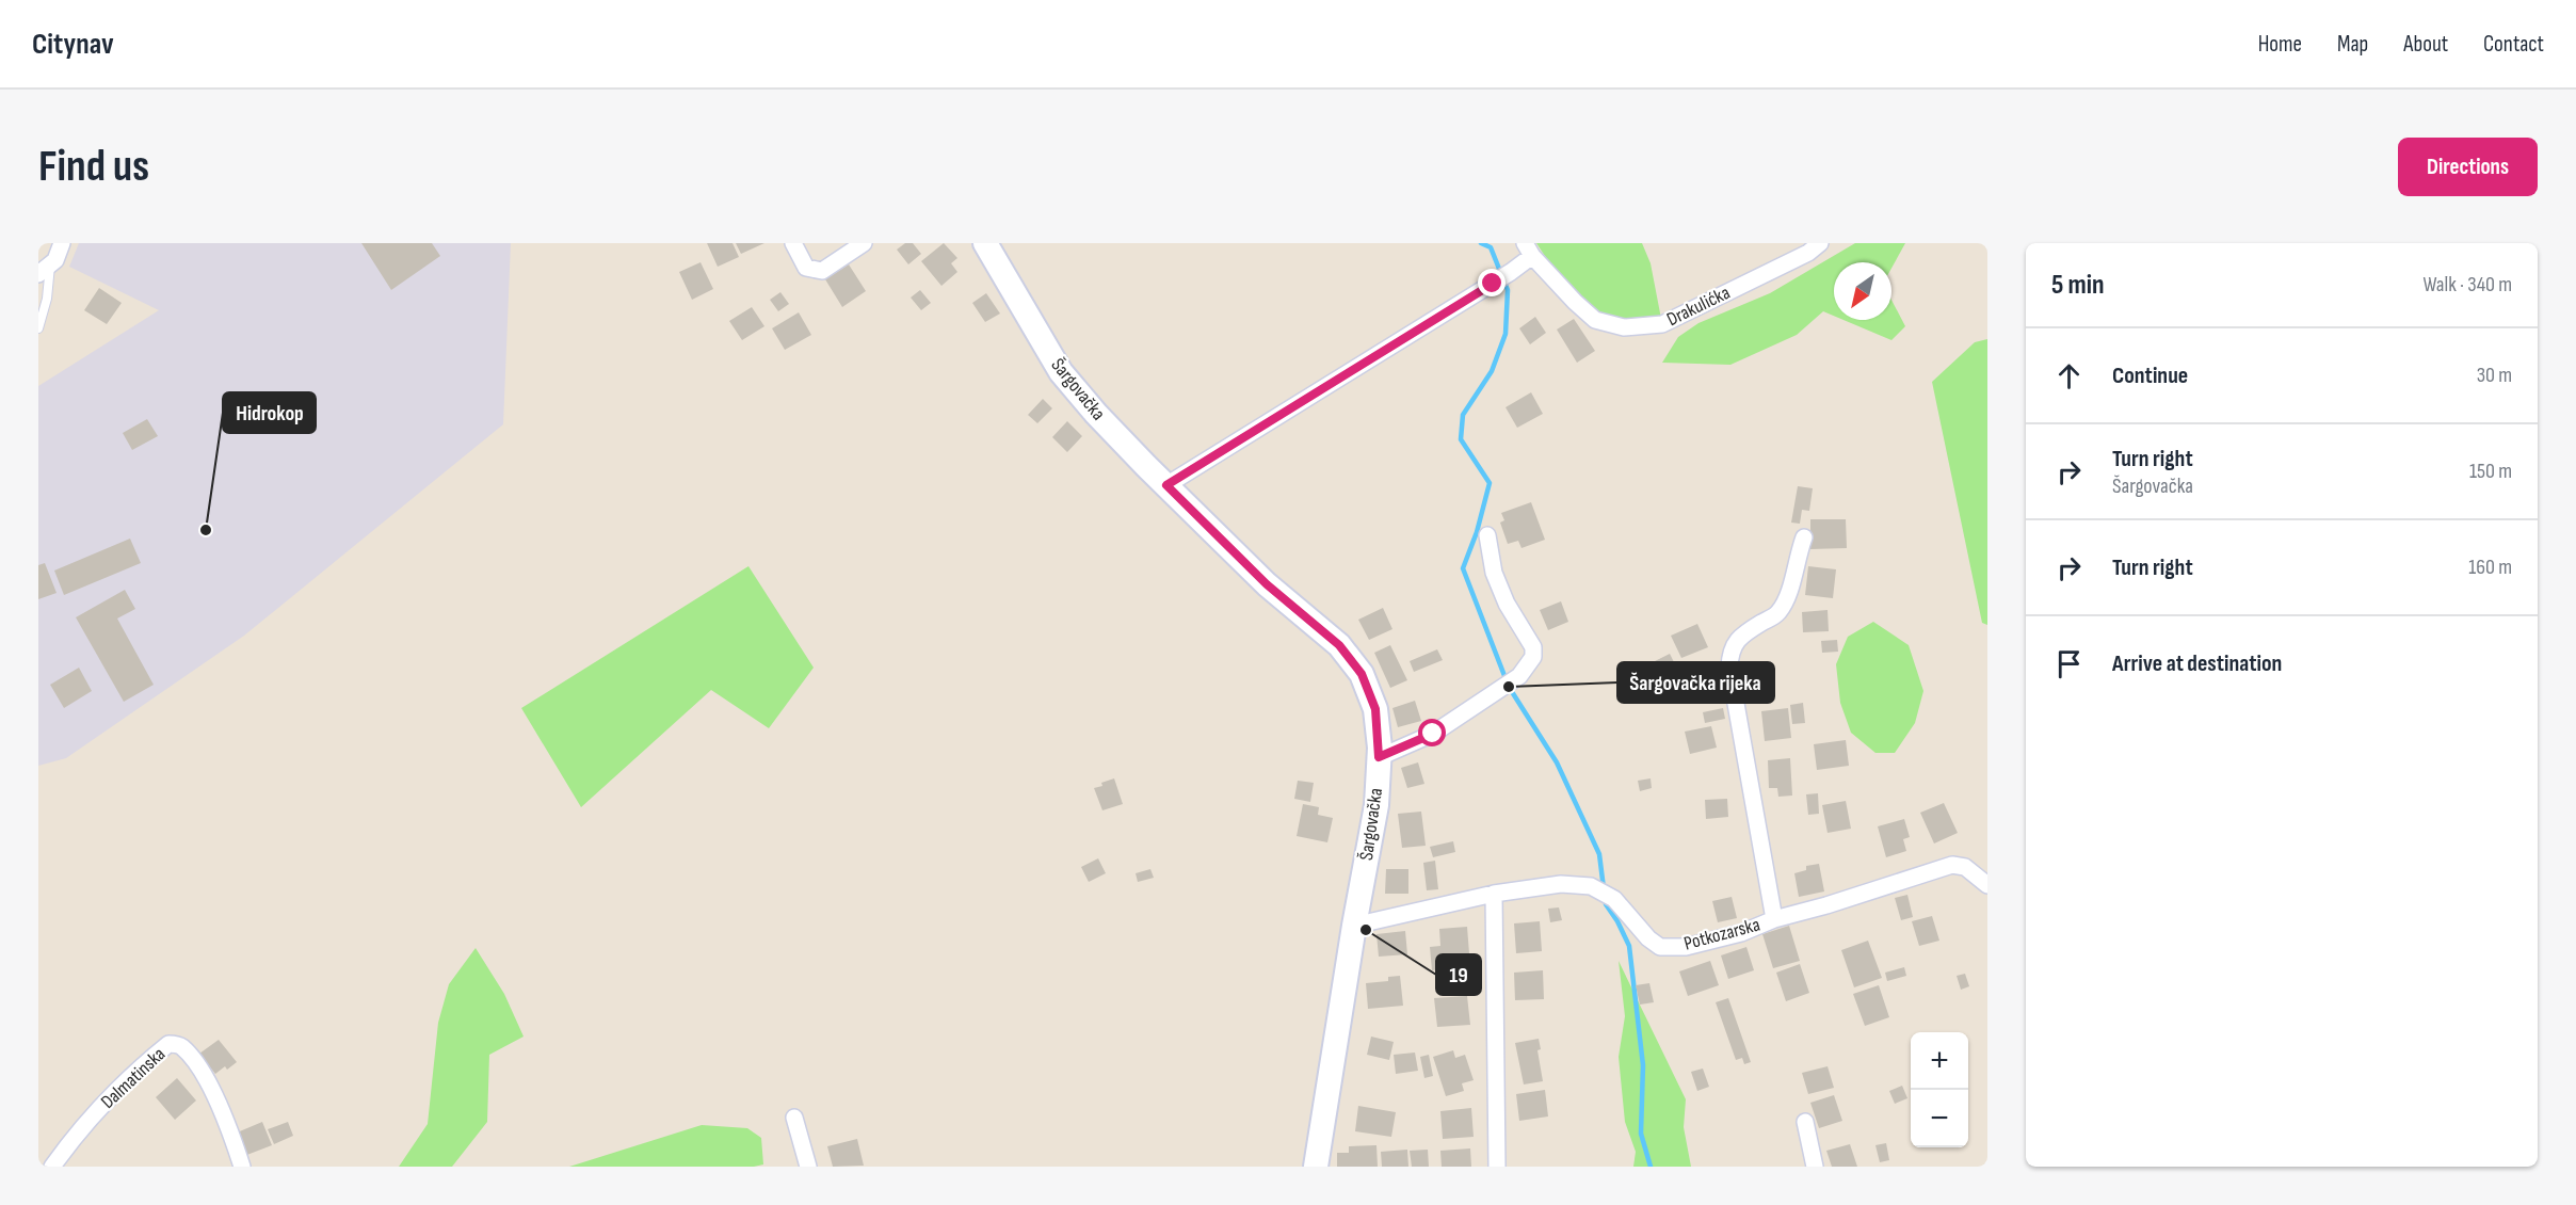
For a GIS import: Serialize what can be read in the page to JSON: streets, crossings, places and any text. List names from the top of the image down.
{
  "streets": {
    "street": [
      "Drakulićka",
      "Šargovačka",
      "Potkozarska",
      "Dalmatinska"
    ]
  },
  "crossings": [
    ["Šargovačka", "Potkozarska"]
  ],
  "places": ["Hidrokop", "Šargovačka rijeka", "19"],
  "north": "bottom left",
  "page": {
    "header": "Citynav",
    "nav": [
      "Home",
      "Map",
      "About",
      "Contact"
    ],
    "buttons": "Directions",
    "title": "Find us",
    "heading": ["5 min", "Walk · 340 m"],
    "list": [
      ["Continue", "30 m"],
      ["Turn right", "Šargovačka", "150 m"],
      ["Turn right", "160 m"],
      "Arrive at destination"
    ],
    "map_buttons": ["+", "−"]
  }
}
